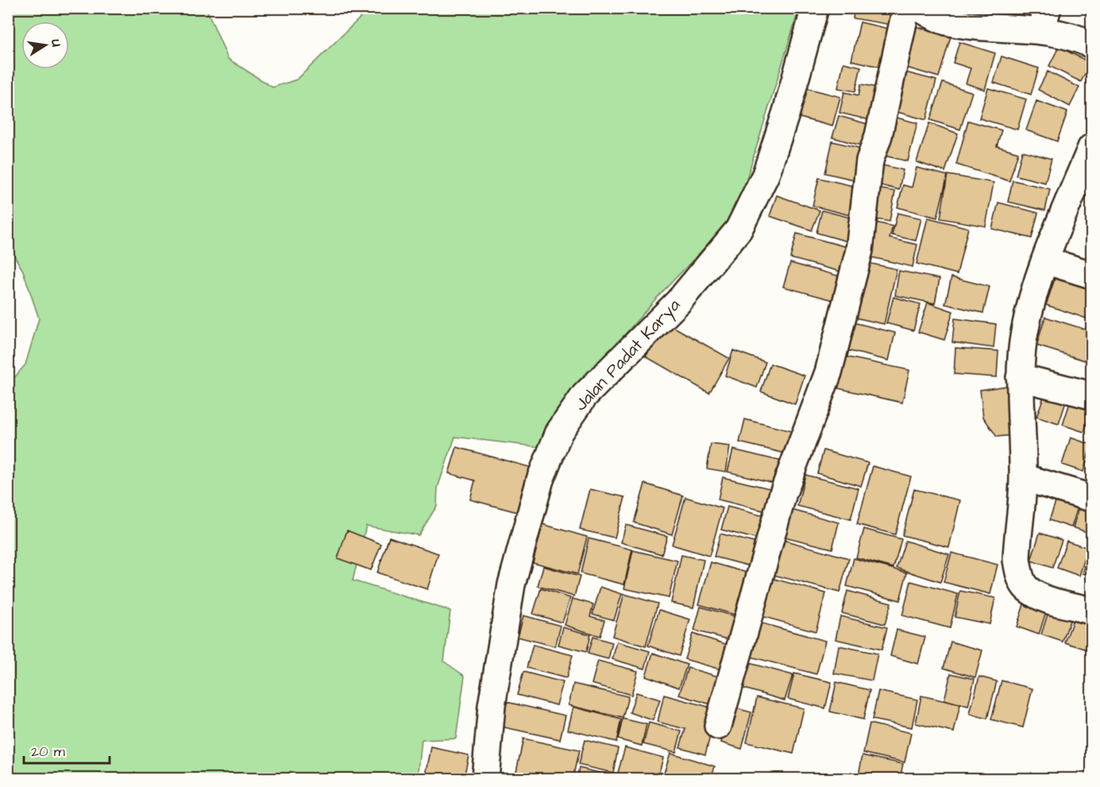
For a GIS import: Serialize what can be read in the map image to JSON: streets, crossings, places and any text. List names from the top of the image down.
{
  "streets": {
    "street": ["Jalan Padat Karya"]
  },
  "scale_bar": "20 m",
  "north": "right"
}
